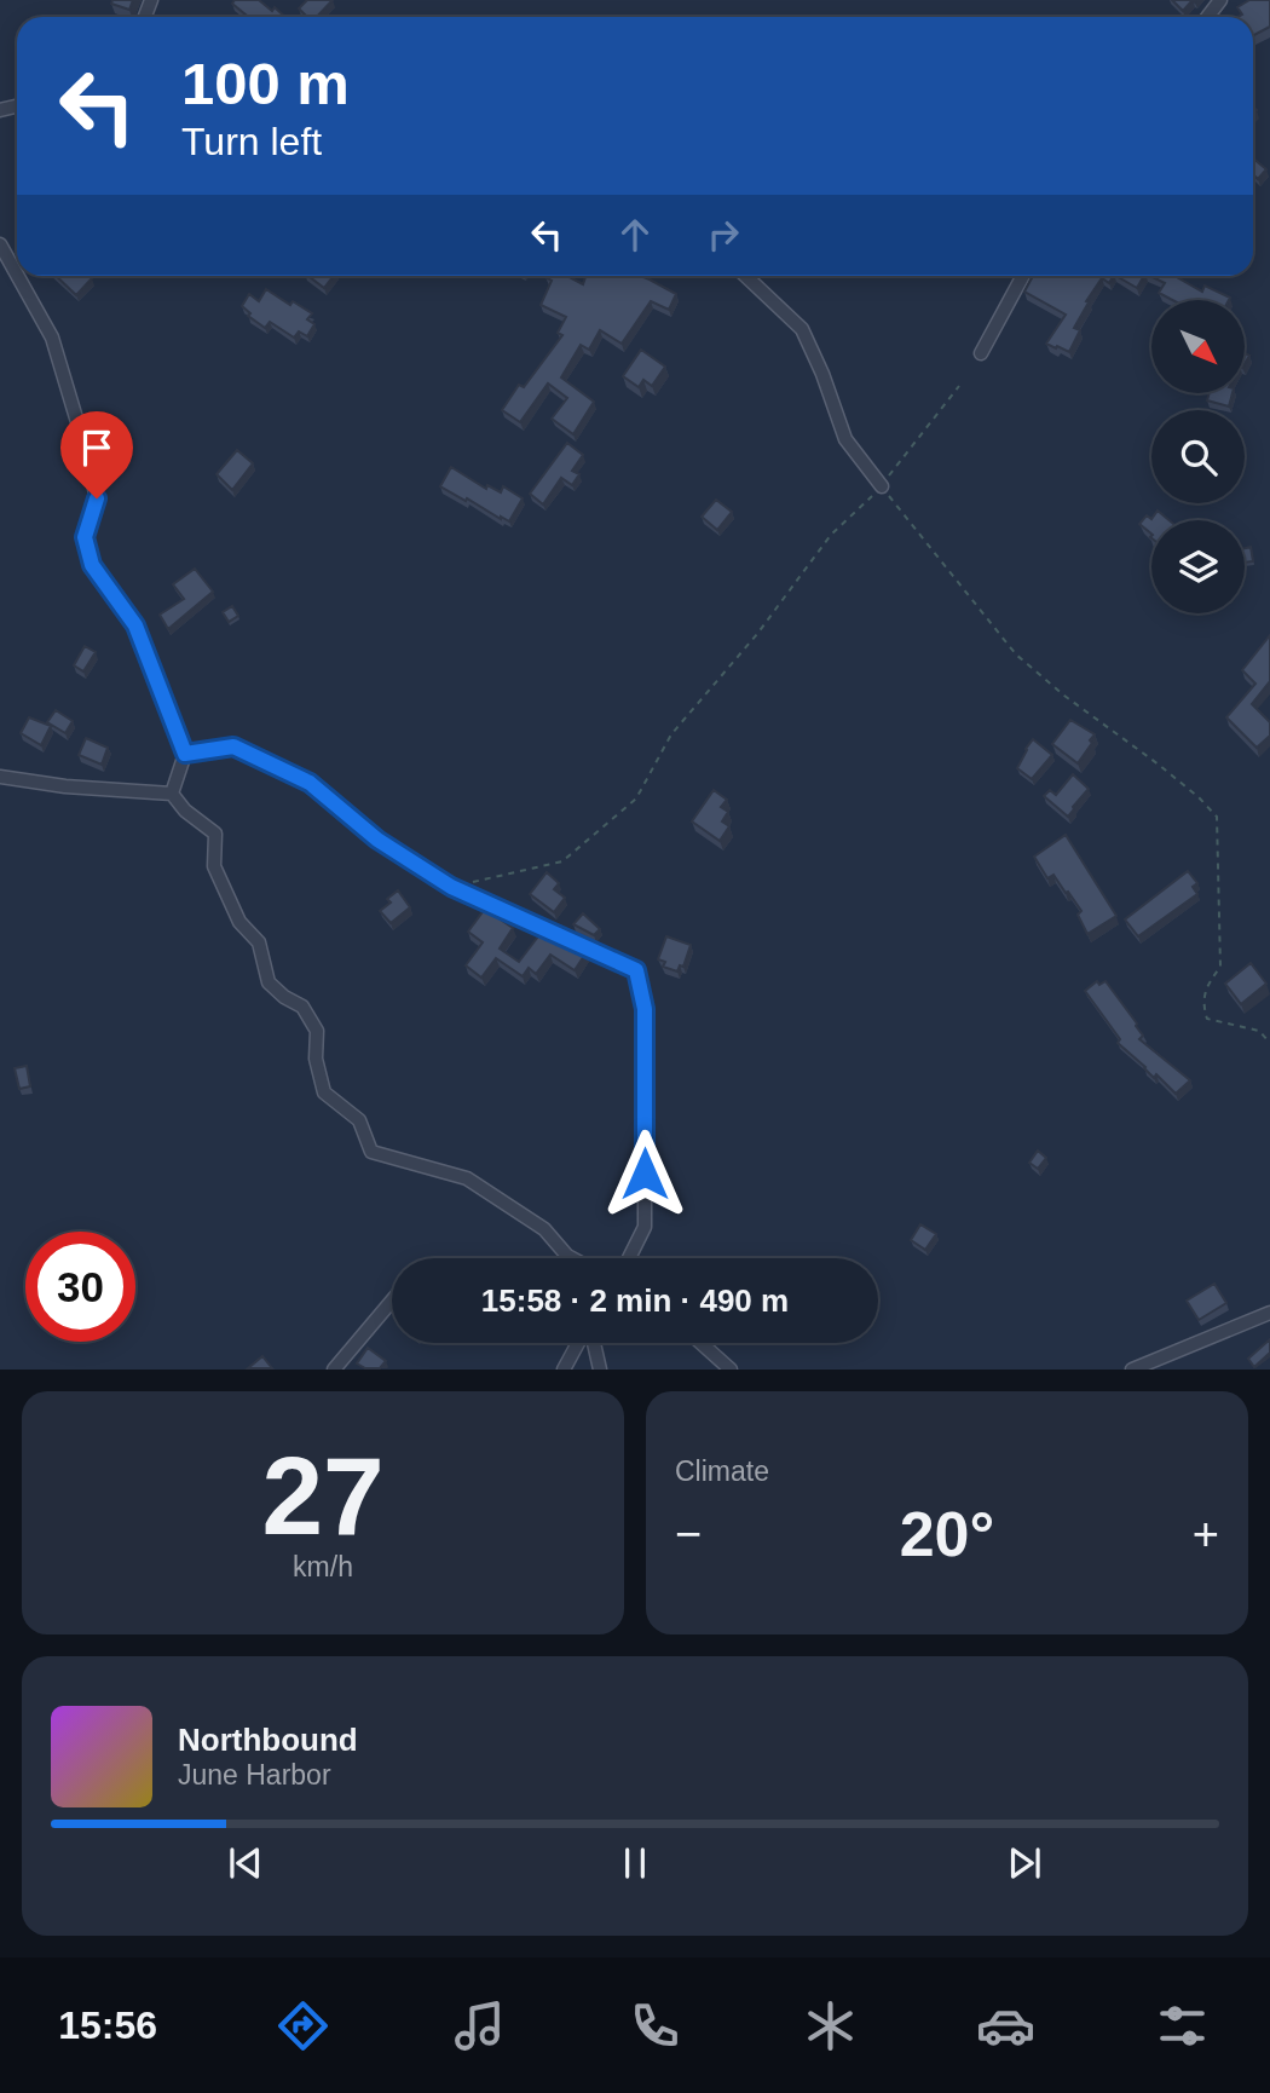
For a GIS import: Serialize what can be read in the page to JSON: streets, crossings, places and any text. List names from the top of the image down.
{
  "north": "bottom right",
  "page": {
    "turn": ["100 m", "Turn left"],
    "limit": "30",
    "trip": "15:58 · 2 min · 490 m",
    "tile": [
      ["27", "km/h"],
      "Climate"
    ],
    "heat": ["−", "20°", "+"],
    "song": ["Northbound", "June Harbor"],
    "tabs": "15:56"
  }
}
